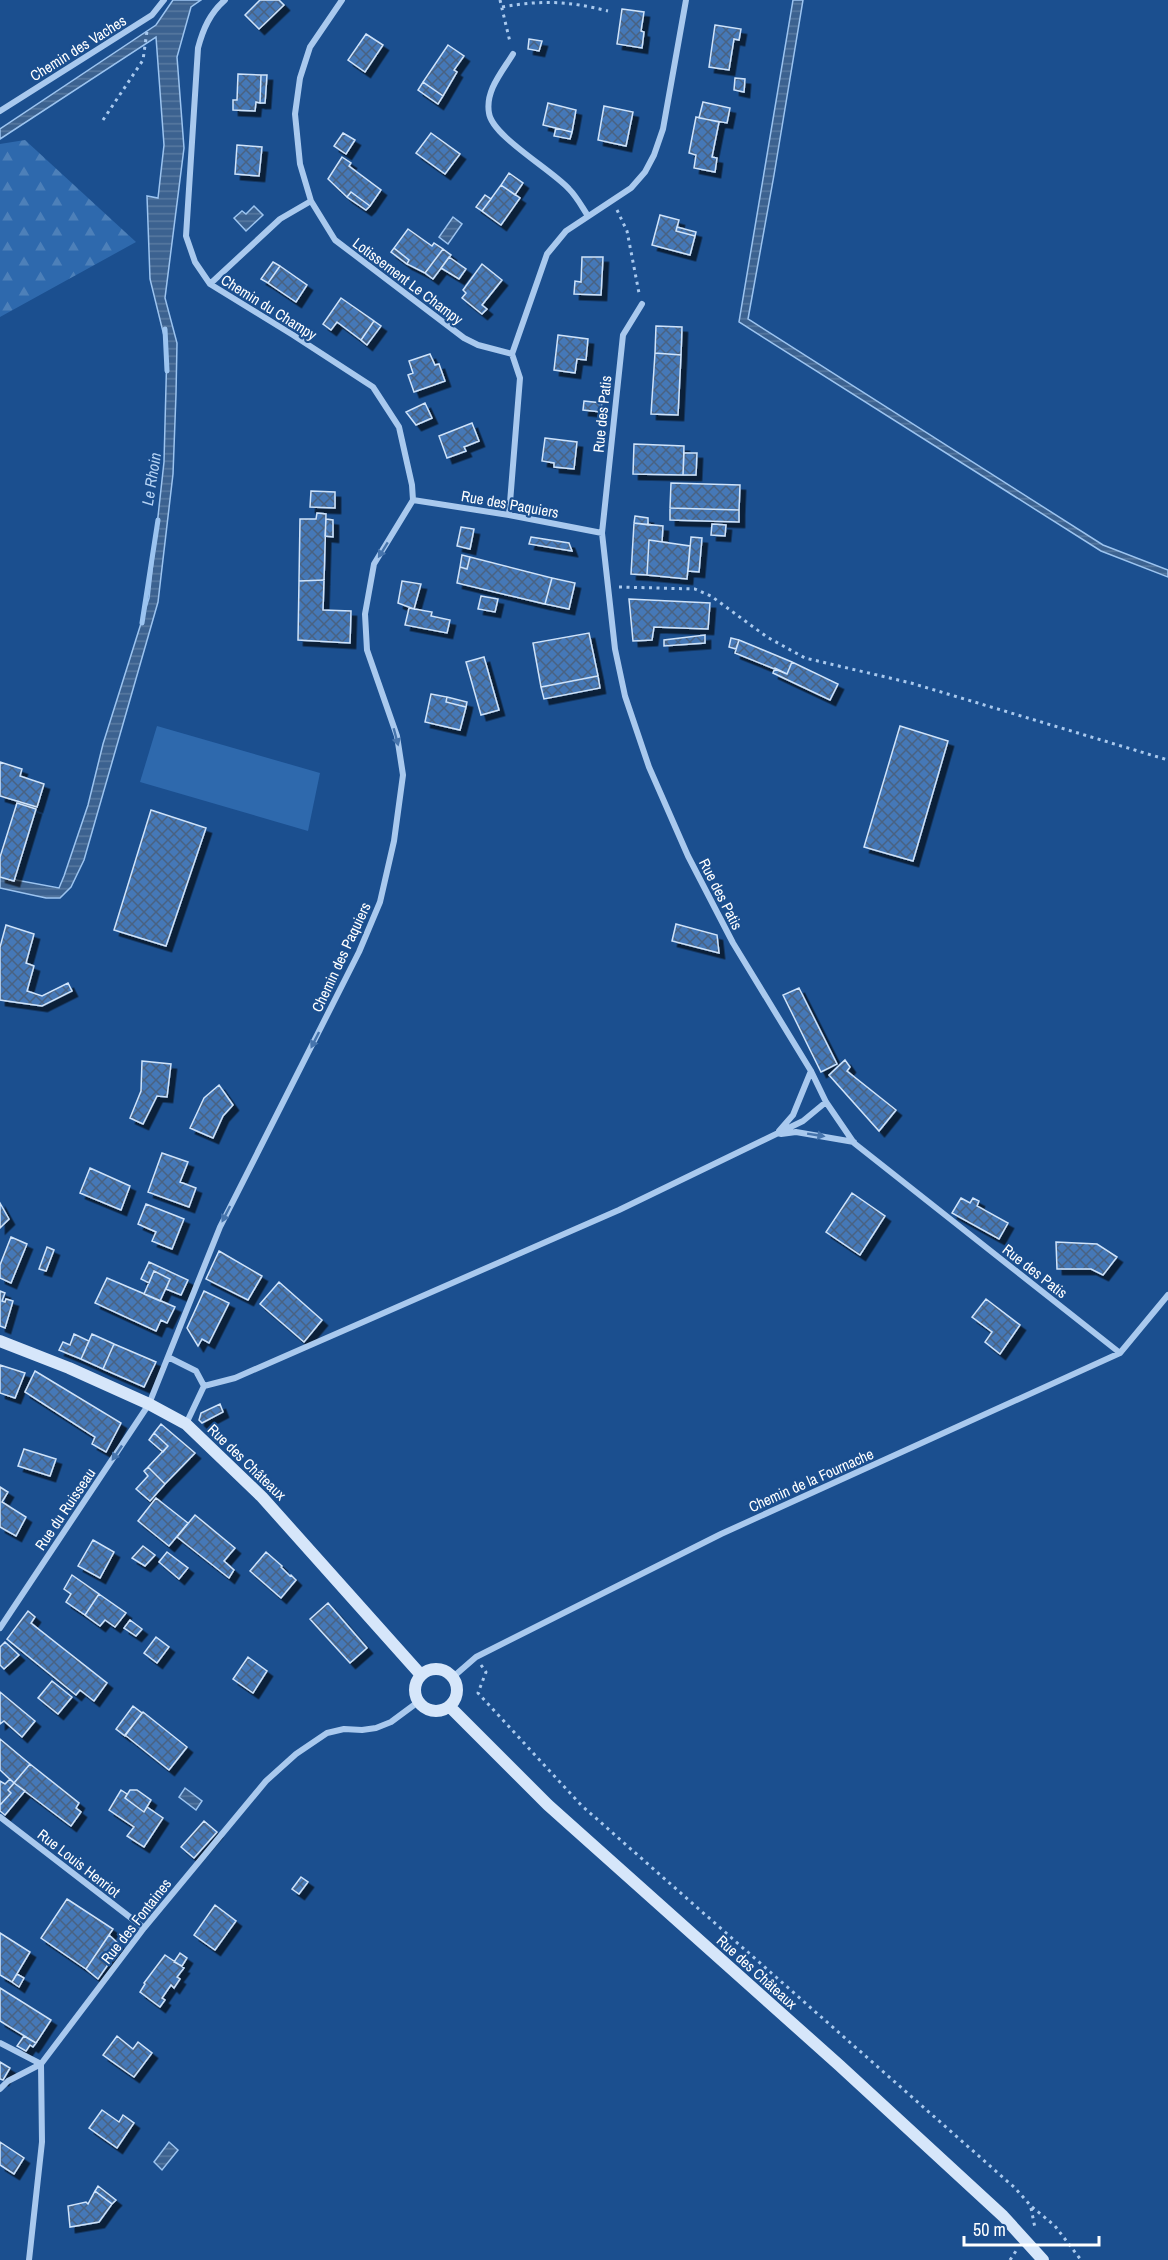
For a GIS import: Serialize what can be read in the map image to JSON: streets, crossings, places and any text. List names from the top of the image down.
{
  "streets": {
    "street": [
      "Chemin des Vaches",
      "Lotissement Le Champy",
      "Chemin du Champy",
      "Rue des Patis",
      "Rue des Paquiers",
      "Chemin des Paquiers",
      "Rue des Châteaux",
      "Chemin de la Fournache",
      "Rue du Ruisseau",
      "Rue Louis Henriot",
      "Rue des Fontaines"
    ]
  },
  "crossings": [
    ["Chemin du Champy", "Rue des Paquiers"],
    ["Chemin du Champy", "Chemin des Paquiers"],
    ["Rue des Patis", "Rue des Paquiers"],
    ["Rue des Patis", "Chemin de la Fournache"],
    ["Rue des Paquiers", "Chemin des Paquiers"],
    ["Chemin des Paquiers", "Rue des Châteaux"],
    ["Chemin des Paquiers", "Rue du Ruisseau"],
    ["Rue des Châteaux", "Chemin de la Fournache"],
    ["Rue des Châteaux", "Rue du Ruisseau"],
    ["Rue des Châteaux", "Rue des Fontaines"],
    ["Chemin de la Fournache", "Rue des Fontaines"],
    ["Rue Louis Henriot", "Rue des Fontaines"]
  ],
  "one_way": ["Chemin des Paquiers", "Rue du Ruisseau"],
  "water": ["Le Rhoin"],
  "scale_bar": "50 m"
}
